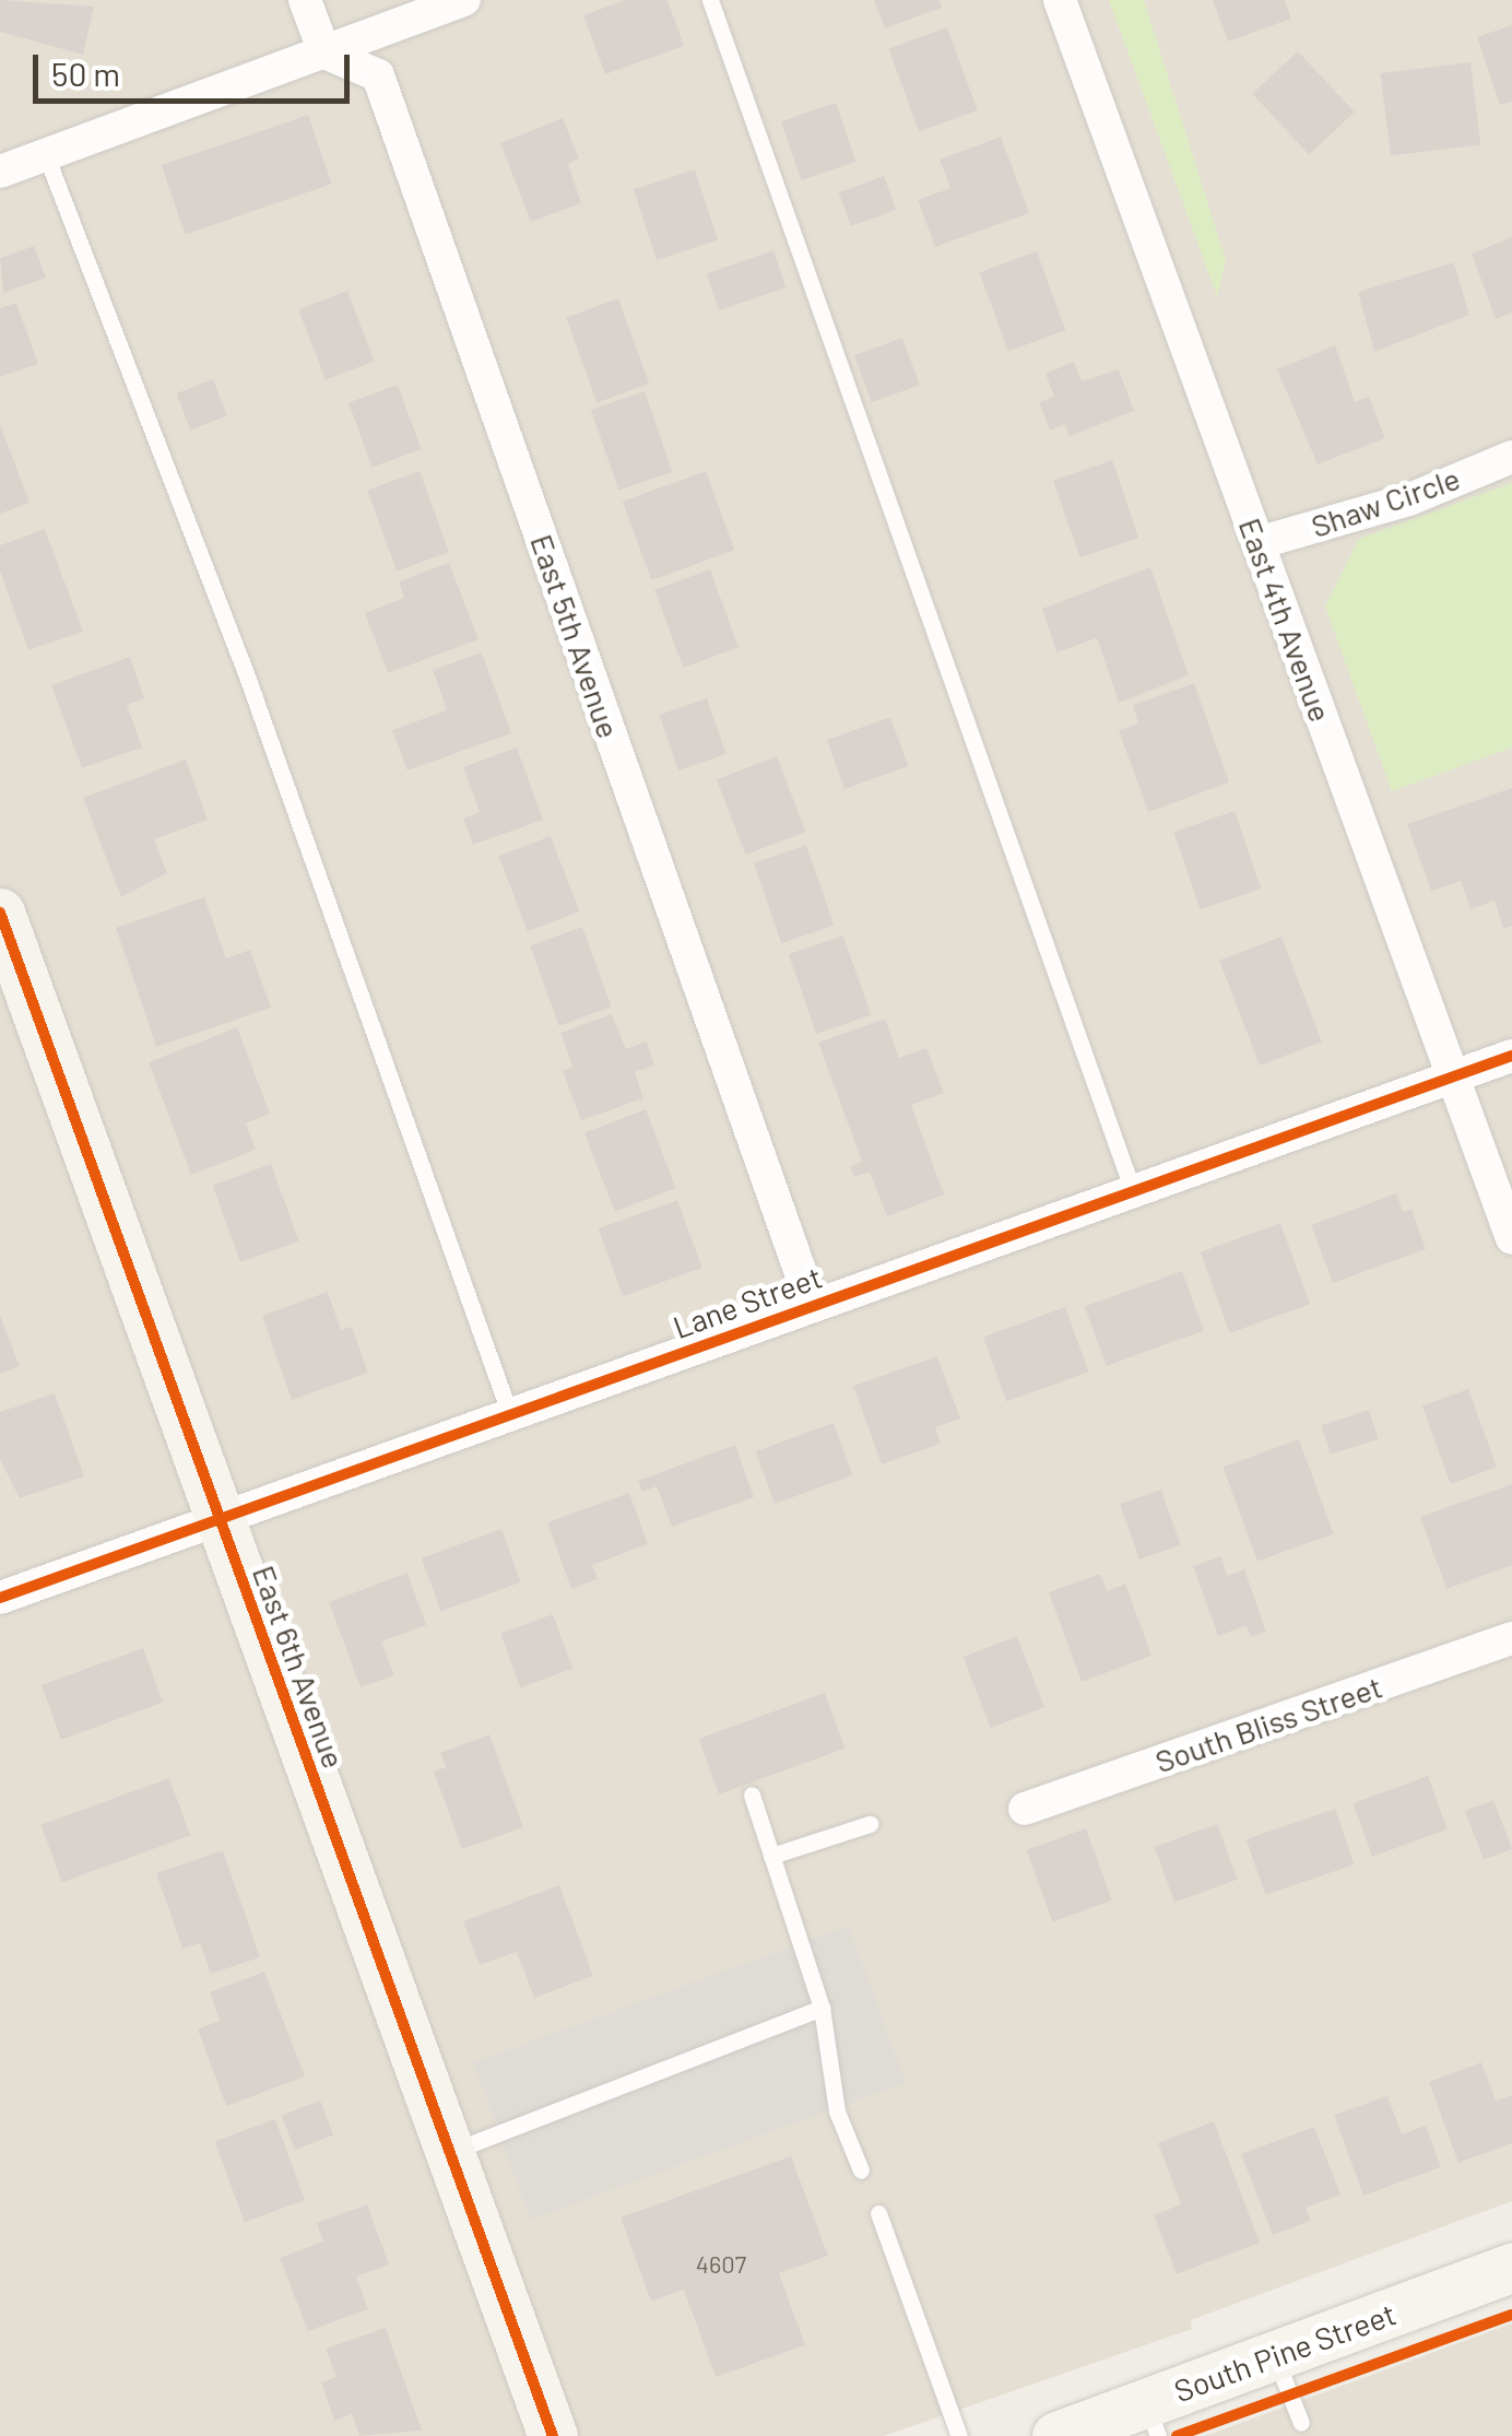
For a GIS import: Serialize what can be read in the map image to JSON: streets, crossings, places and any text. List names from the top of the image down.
{
  "streets": {
    "street": [
      "Shaw Circle",
      "East 4th Avenue",
      "East 5th Avenue",
      "Lane Street",
      "East 6th Avenue",
      "South Bliss Street",
      "South Pine Street"
    ]
  },
  "crossings": [
    ["Shaw Circle", "East 4th Avenue"],
    ["East 4th Avenue", "Lane Street"],
    ["East 5th Avenue", "Lane Street"],
    ["Lane Street", "East 6th Avenue"]
  ],
  "house_numbers": ["4607"],
  "scale_bar": "50 m"
}
